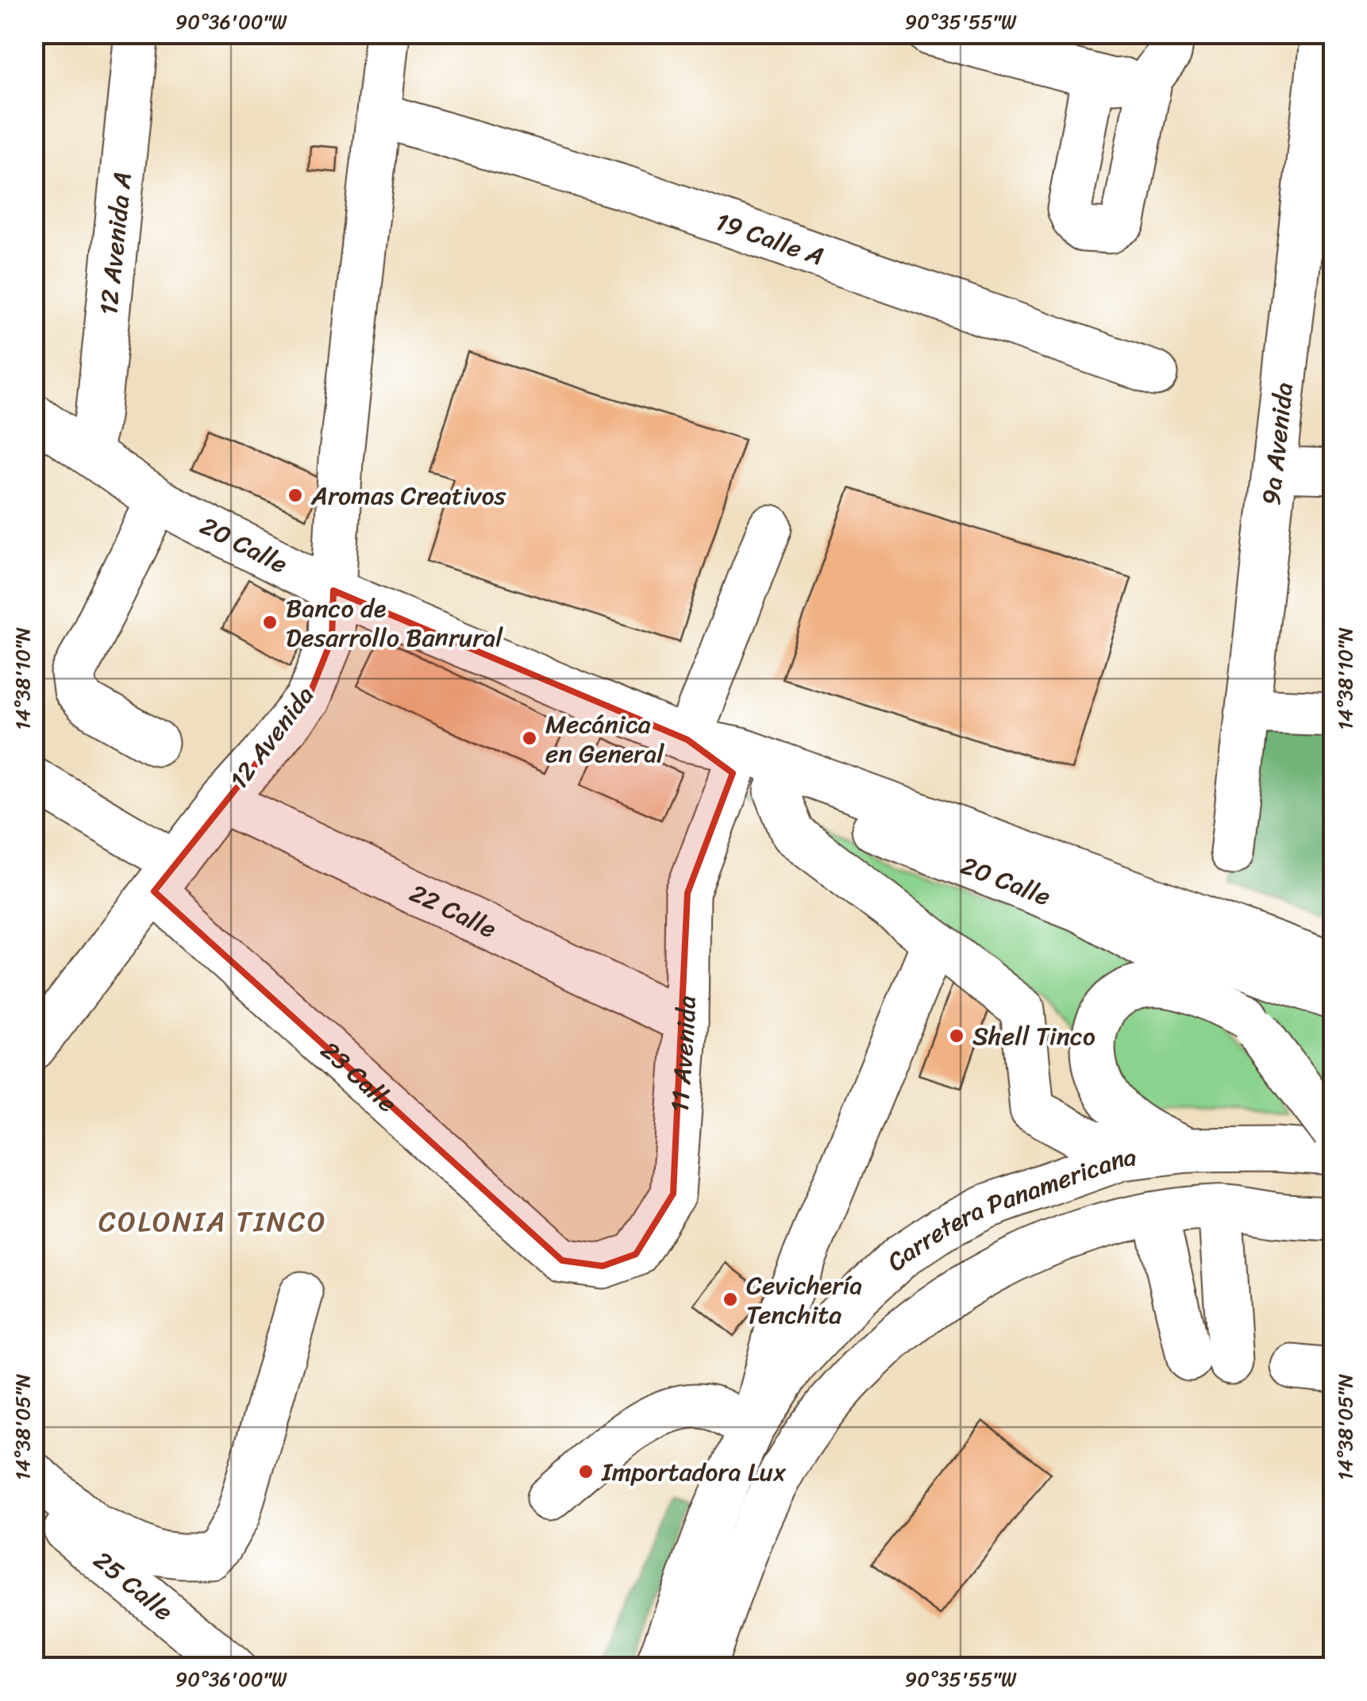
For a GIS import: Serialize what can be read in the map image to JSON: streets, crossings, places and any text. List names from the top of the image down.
{
  "streets": {
    "main road": [
      "19 Calle A",
      "12 Avenida A",
      "9a Avenida",
      "20 Calle",
      "12 Avenida",
      "22 Calle",
      "11 Avenida",
      "23 Calle",
      "Carretera Panamericana",
      "25 Calle"
    ]
  },
  "crossings": [
    ["19 Calle A", "12 Avenida"],
    ["12 Avenida A", "20 Calle"],
    ["20 Calle", "12 Avenida"],
    ["20 Calle", "11 Avenida"],
    ["12 Avenida", "22 Calle"],
    ["12 Avenida", "23 Calle"],
    ["22 Calle", "11 Avenida"],
    ["11 Avenida", "23 Calle"]
  ],
  "districts": ["COLONIA TINCO"],
  "places": [
    "Aromas Creativos",
    "Banco de Desarrollo Banrural",
    "Mecánica en General",
    "Shell Tinco",
    "Cevichería Tenchita",
    "Importadora Lux"
  ],
  "coordinates": [
    "90°36'00\"W",
    "90°35'55\"W",
    "14°38'10\"N",
    "14°38'05\"N"
  ]
}
